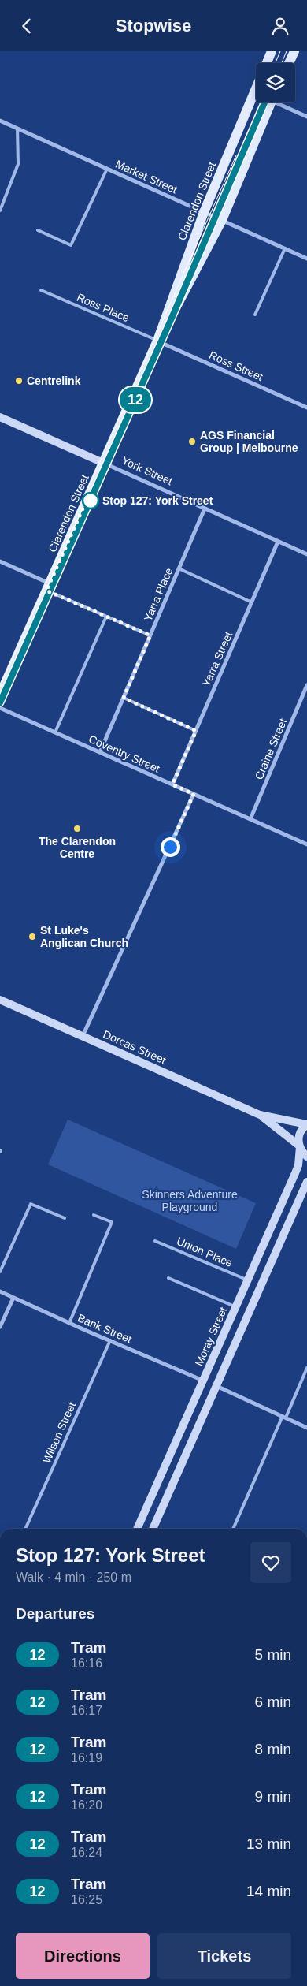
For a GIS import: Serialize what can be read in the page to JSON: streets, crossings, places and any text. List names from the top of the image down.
{
  "streets": {
    "main road": ["Clarendon Street"],
    "street": [
      "Market Street",
      "Ross Street",
      "York Street",
      "Yarra Place",
      "Yarra Street",
      "Craine Street",
      "Coventry Street",
      "Dorcas Street",
      "Bank Street",
      "Moray Street"
    ],
    "lane": ["Ross Place", "Union Place", "Wilson Street"]
  },
  "crossings": [
    ["Market Street", "Clarendon Street"],
    ["Clarendon Street", "Ross Place"],
    ["Clarendon Street", "Ross Street"],
    ["Clarendon Street", "York Street"],
    ["Ross Place", "Ross Street"],
    ["York Street", "Yarra Place"],
    ["York Street", "Yarra Street"],
    ["Yarra Place", "Coventry Street"],
    ["Yarra Street", "Coventry Street"],
    ["Craine Street", "Coventry Street"],
    ["Dorcas Street", "Moray Street"],
    ["Union Place", "Moray Street"],
    ["Bank Street", "Moray Street"],
    ["Bank Street", "Wilson Street"]
  ],
  "parks": ["Skinners Adventure Playground"],
  "places": [
    "Centrelink",
    "AGS Financial Group | Melbourne",
    "Stop 127: York Street",
    "The Clarendon Centre",
    "St Luke's Anglican Church"
  ],
  "lines": ["tram line 12"],
  "page": {
    "header": "Stopwise",
    "on_map": "12",
    "heading": [
      ["Stop 127: York Street", "Walk · 4 min · 250 m"],
      "Departures"
    ],
    "list": [
      {
        "mark": "12",
        "name": "Tram",
        "note": "16:16",
        "value": "5 min"
      },
      {
        "mark": "12",
        "name": "Tram",
        "note": "16:17",
        "value": "6 min"
      },
      {
        "mark": "12",
        "name": "Tram",
        "note": "16:19",
        "value": "8 min"
      },
      {
        "mark": "12",
        "name": "Tram",
        "note": "16:20",
        "value": "9 min"
      },
      {
        "mark": "12",
        "name": "Tram",
        "note": "16:24",
        "value": "13 min"
      },
      {
        "mark": "12",
        "name": "Tram",
        "note": "16:25",
        "value": "14 min"
      }
    ],
    "buttons": ["Directions", "Tickets"]
  }
}
